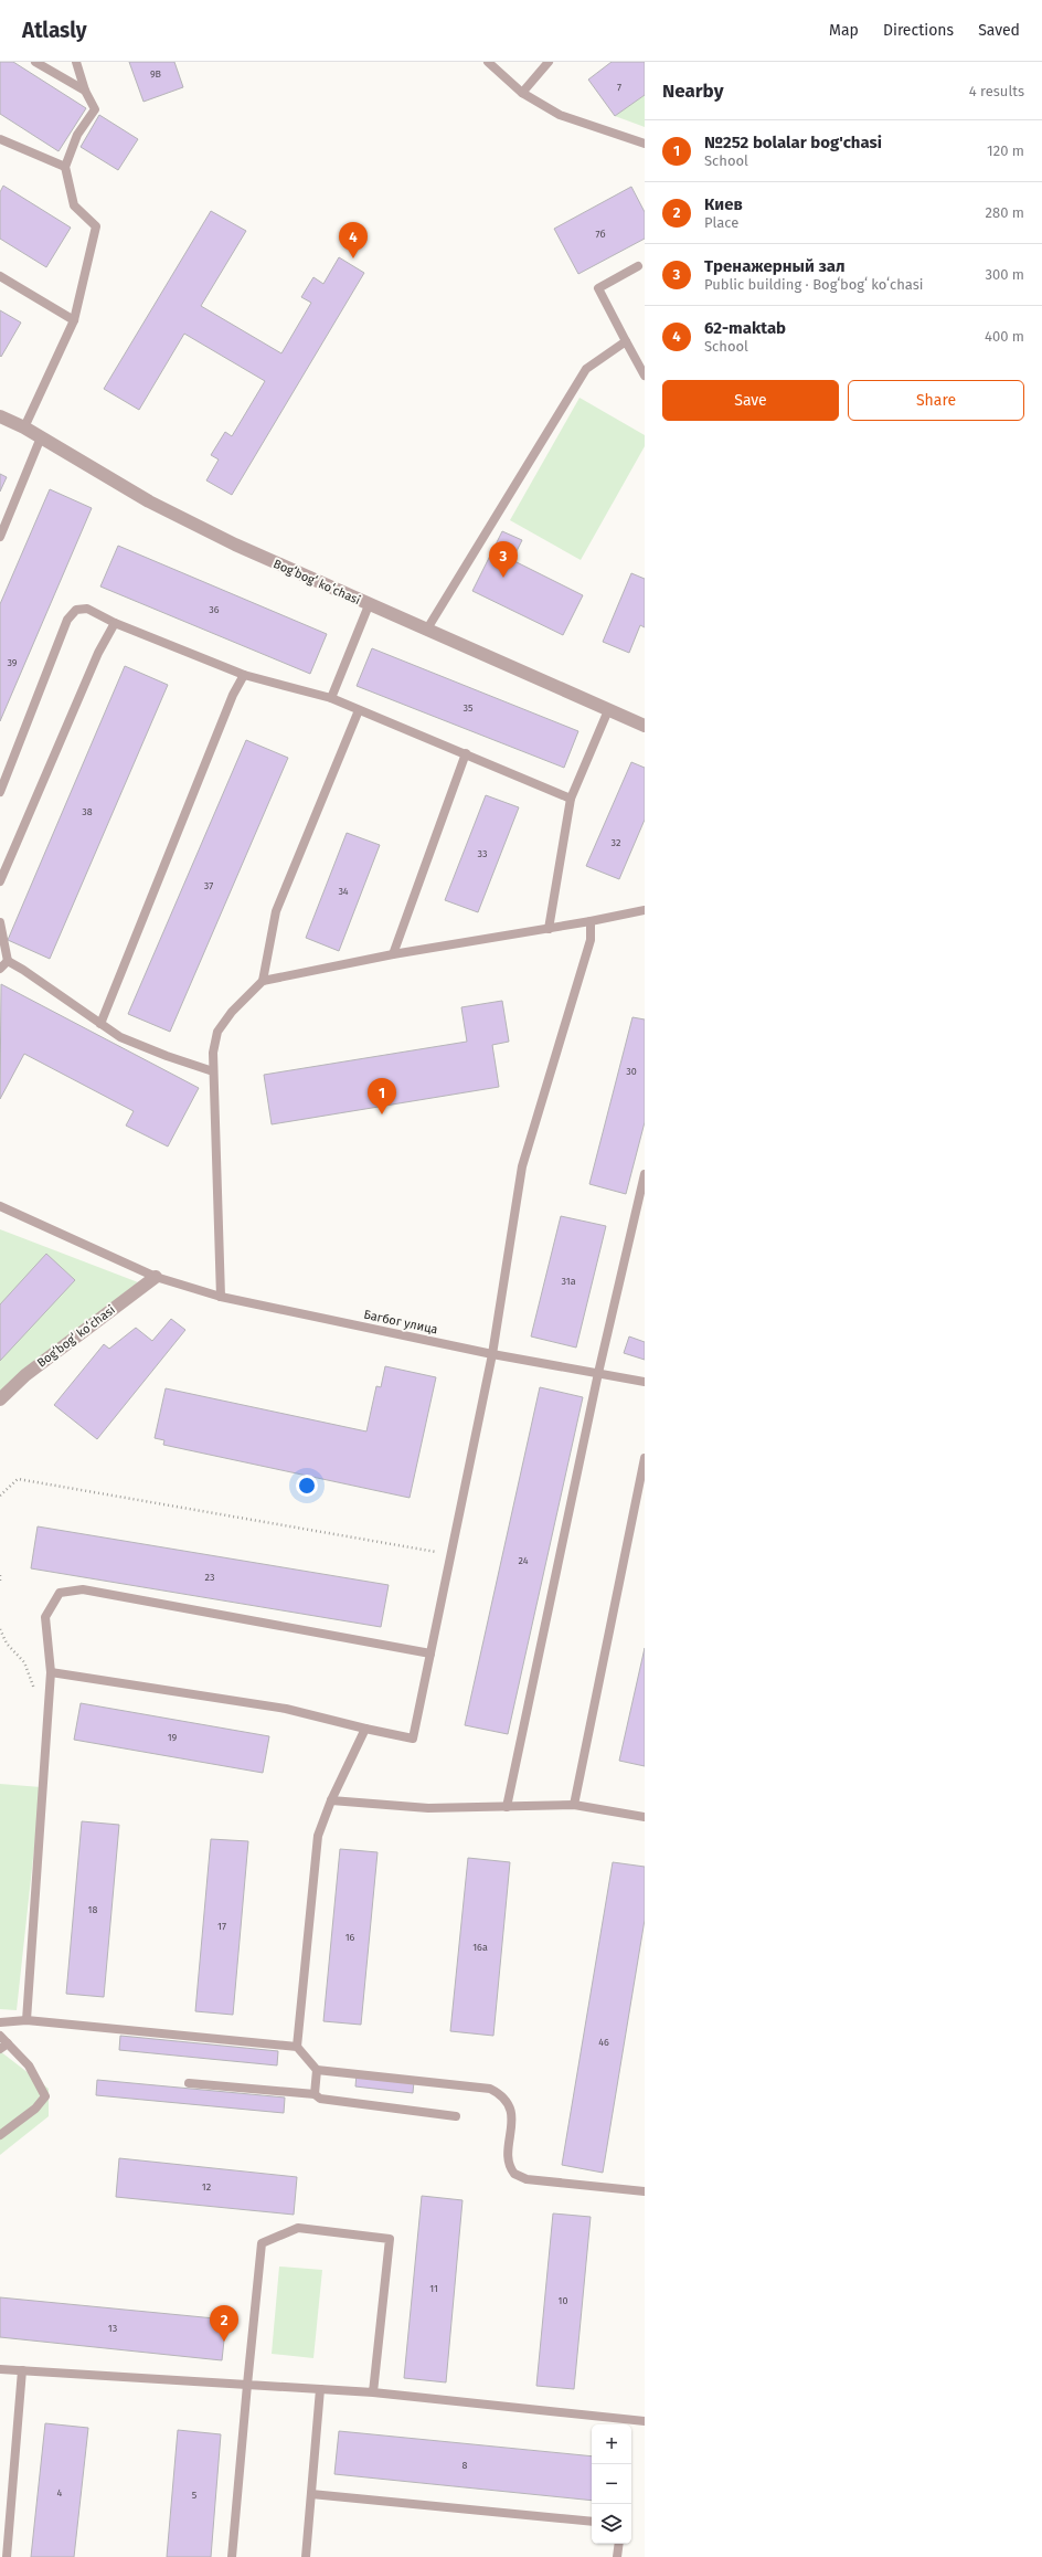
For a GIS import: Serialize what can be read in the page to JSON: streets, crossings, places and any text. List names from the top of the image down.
{
  "streets": {
    "street": ["Bogʻbogʻ koʻchasi"],
    "lane": ["Багбог улица"]
  },
  "crossings": [
    ["Bogʻbogʻ koʻchasi", "Багбог улица"]
  ],
  "house_numbers": [
    "9B",
    "7",
    "7б",
    "36",
    "39",
    "35",
    "38",
    "32",
    "33",
    "37",
    "34",
    "30",
    "31а",
    "24",
    "23",
    "19",
    "18",
    "17",
    "16",
    "16а",
    "46",
    "12",
    "11",
    "10",
    "13",
    "8",
    "4",
    "5"
  ],
  "page": {
    "header": "Atlasly",
    "nav": ["Map", "Directions", "Saved"],
    "heading": ["Nearby", "4 results"],
    "list": [
      {
        "mark": "1",
        "name": "№252 bolalar bog'chasi",
        "note": "School",
        "value": "120 m"
      },
      {
        "mark": "2",
        "name": "Киев",
        "note": "Place",
        "value": "280 m"
      },
      {
        "mark": "3",
        "name": "Тренажерный зал",
        "note": "Public building · Bogʻbogʻ koʻchasi",
        "value": "300 m"
      },
      {
        "mark": "4",
        "name": "62-maktab",
        "note": "School",
        "value": "400 m"
      }
    ],
    "pins": [
      "4",
      "3",
      "1",
      "2"
    ],
    "buttons": ["Save", "Share"],
    "map_buttons": ["+", "−"]
  }
}
